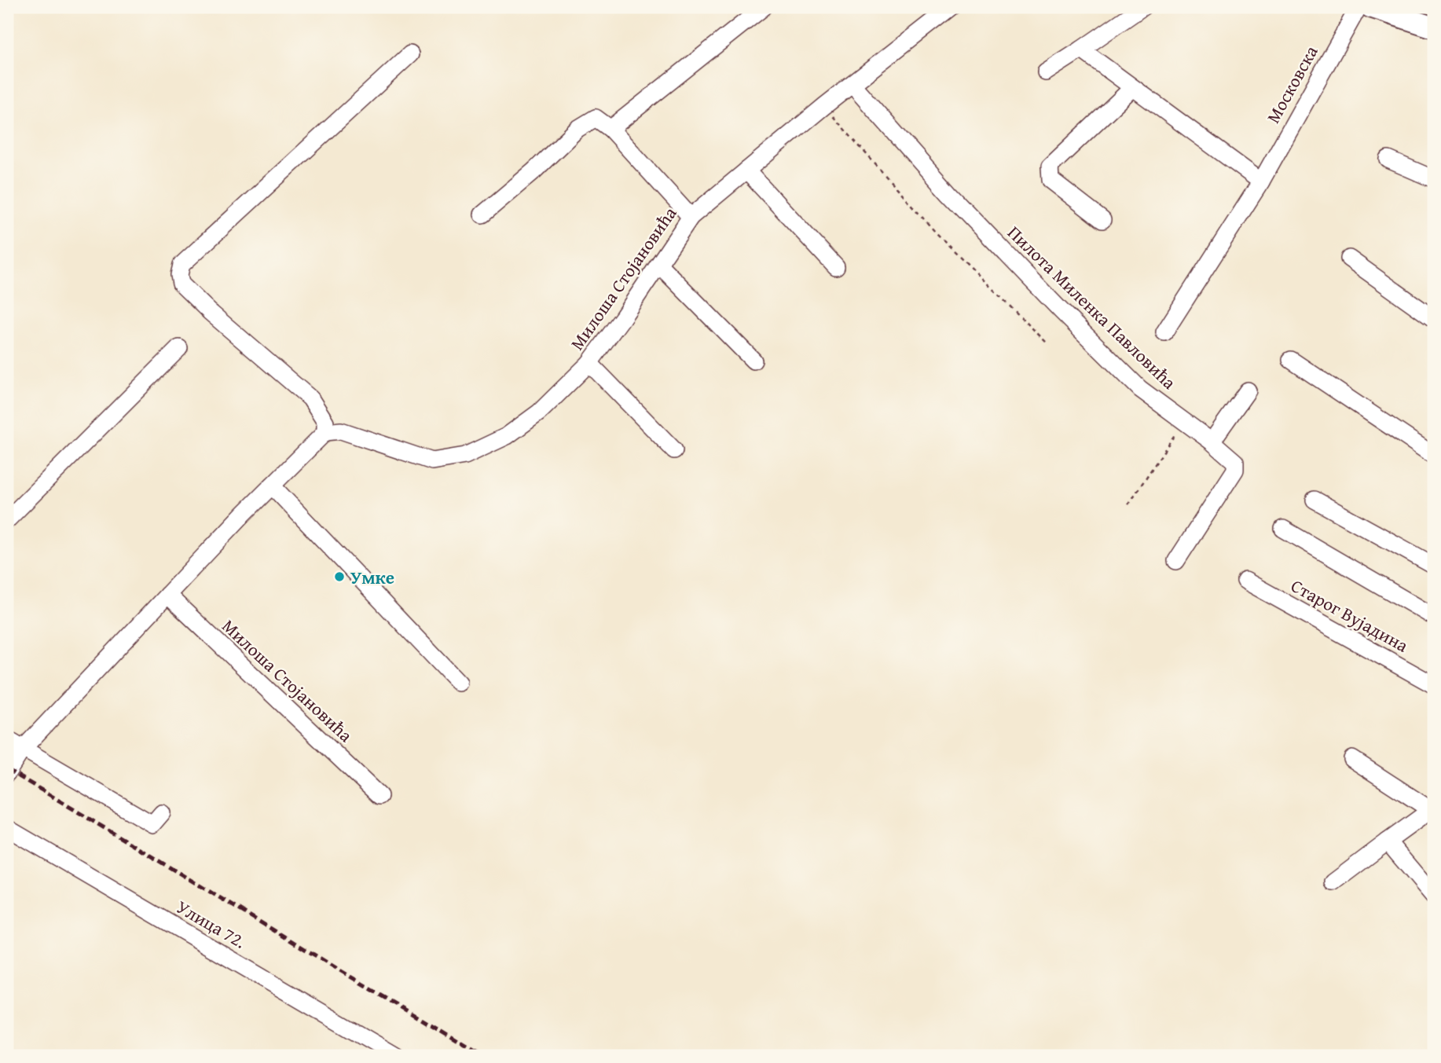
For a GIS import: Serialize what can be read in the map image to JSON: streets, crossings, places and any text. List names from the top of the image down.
{
  "streets": {
    "street": [
      "Московска",
      "Милоша Стојановића",
      "Пилота Миленка Павловића",
      "Старог Вујадина",
      "Улица 72."
    ]
  },
  "crossings": [
    ["Милоша Стојановића", "Пилота Миленка Павловића"]
  ],
  "places": ["Умке"]
}
